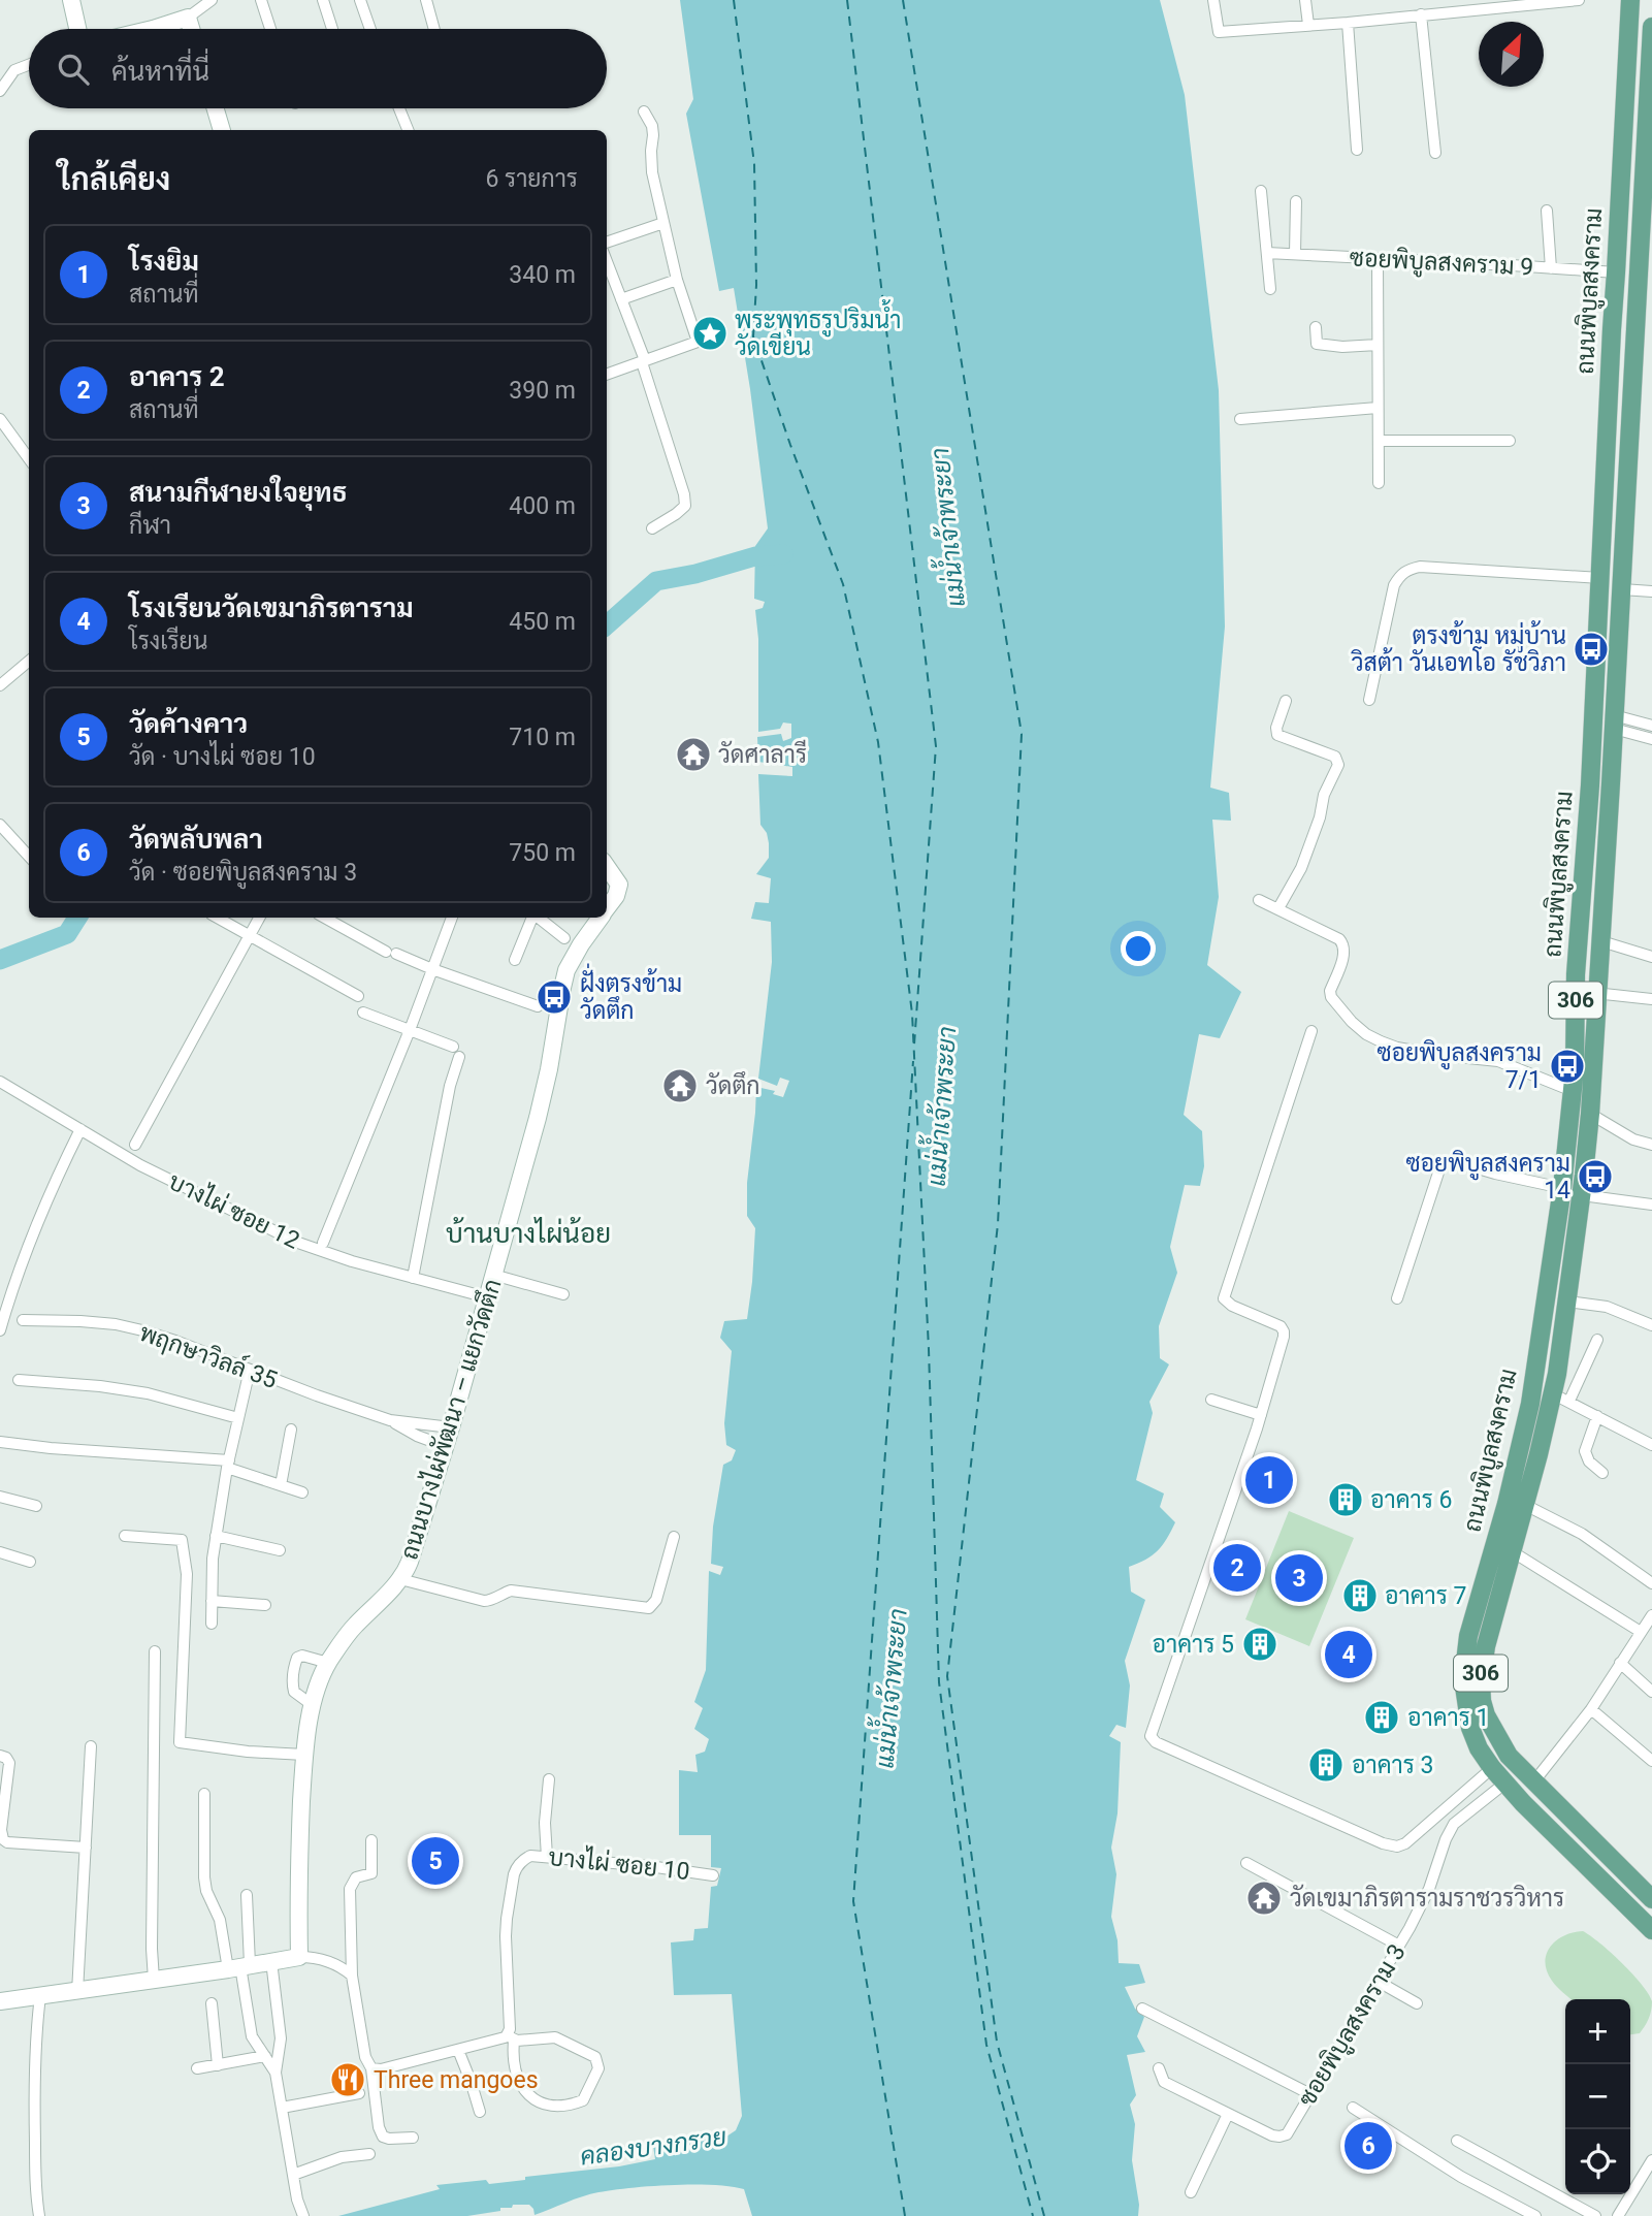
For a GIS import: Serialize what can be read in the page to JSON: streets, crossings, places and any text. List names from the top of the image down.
{
  "streets": {
    "main road": ["ถนนพิบูลสงคราม", "306"],
    "street": [
      "ซอยพิบูลสงคราม 9",
      "บางไผ่ ซอย 12",
      "พฤกษาวิลล์ 35",
      "ถนนบางไผ่พัฒนา – แยกวัดตึก",
      "บางไผ่ ซอย 10",
      "ซอยพิบูลสงคราม 3"
    ]
  },
  "crossings": [
    ["ซอยพิบูลสงคราม 9", "ถนนพิบูลสงคราม"],
    ["ถนนพิบูลสงคราม", "ซอยพิบูลสงคราม 3"],
    ["บางไผ่ ซอย 12", "ถนนบางไผ่พัฒนา – แยกวัดตึก"],
    ["พฤกษาวิลล์ 35", "ถนนบางไผ่พัฒนา – แยกวัดตึก"]
  ],
  "districts": ["บ้านบางไผ่น้อย"],
  "water": ["แม่น้ำเจ้าพระยา", "คลองบางกรวย"],
  "places": {
    "place": ["พระพุทธรูปริมน้ำ วัดเขียน"],
    "bus stop": [
      "ตรงข้าม หมู่บ้าน วิสต้า วันเอทโอ รัชวิภา",
      "ฝั่งตรงข้าม วัดตึก",
      "ซอยพิบูลสงคราม 7/1",
      "ซอยพิบูลสงคราม 14"
    ],
    "temple": ["วัดศาลารี", "วัดตึก", "วัดเขมาภิรตารามราชวรวิหาร"],
    "building": [
      "อาคาร 6",
      "อาคาร 7",
      "อาคาร 5",
      "อาคาร 1",
      "อาคาร 3"
    ],
    "restaurant": ["Three mangoes"]
  },
  "north": "top right",
  "page": {
    "search": "ค้นหาที่นี่",
    "heading": ["ใกล้เคียง", "6 รายการ"],
    "list": [
      {
        "mark": "1",
        "name": "โรงยิม",
        "note": "สถานที่",
        "value": "340 m"
      },
      {
        "mark": "2",
        "name": "อาคาร 2",
        "note": "สถานที่",
        "value": "390 m"
      },
      {
        "mark": "3",
        "name": "สนามกีฬายงใจยุทธ",
        "note": "กีฬา",
        "value": "400 m"
      },
      {
        "mark": "4",
        "name": "โรงเรียนวัดเขมาภิรตาราม",
        "note": "โรงเรียน",
        "value": "450 m"
      },
      {
        "mark": "5",
        "name": "วัดค้างคาว",
        "note": "วัด · บางไผ่ ซอย 10",
        "value": "710 m"
      },
      {
        "mark": "6",
        "name": "วัดพลับพลา",
        "note": "วัด · ซอยพิบูลสงคราม 3",
        "value": "750 m"
      }
    ],
    "pins": [
      "1",
      "2",
      "3",
      "4",
      "5",
      "6"
    ],
    "map_buttons": ["+", "−"]
  }
}
